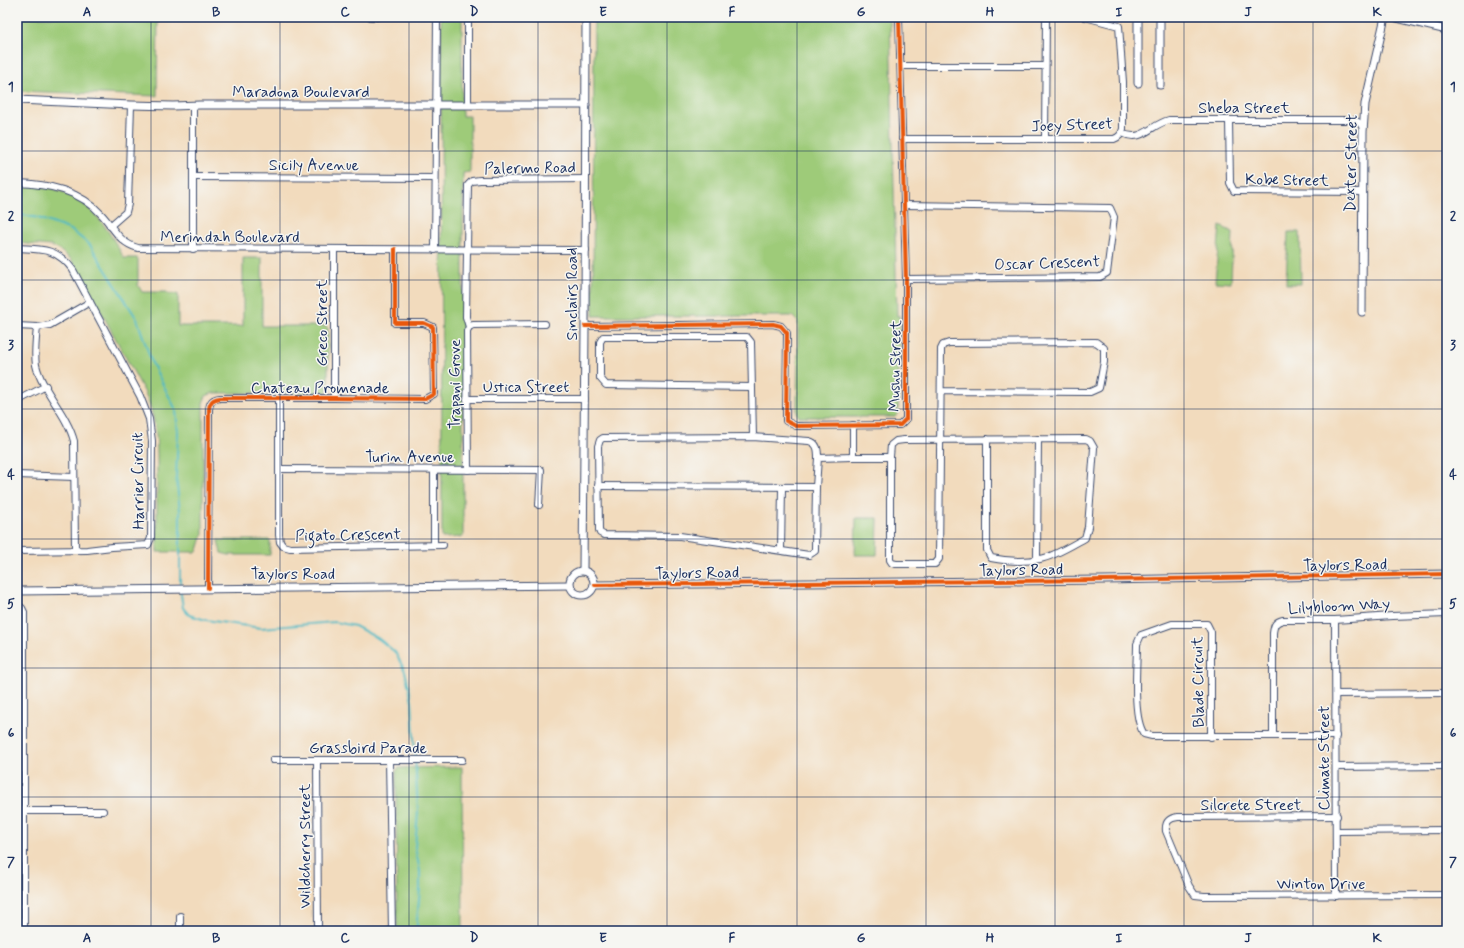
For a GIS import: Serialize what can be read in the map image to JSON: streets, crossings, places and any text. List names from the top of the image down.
{
  "streets": {
    "street": [
      "Maradona Boulevard",
      "Sheba Street",
      "Joey Street",
      "Dexter Street",
      "Sicily Avenue",
      "Palermo Road",
      "Kobe Street",
      "Merindah Boulevard",
      "Oscar Crescent",
      "Sinclairs Road",
      "Greco Street",
      "Mushu Street",
      "Trapani Grove",
      "Ustica Street",
      "Chateau Promenade",
      "Turin Avenue",
      "Harrier Circuit",
      "Pigato Crescent",
      "Taylors Road",
      "Lilybloom Way",
      "Blade Circuit",
      "Grassbird Parade",
      "Climate Street",
      "Silcrete Street",
      "Wildcherry Street",
      "Winton Drive"
    ]
  },
  "crossings": [
    ["Maradona Boulevard", "Sinclairs Road"],
    ["Sheba Street", "Joey Street"],
    ["Sheba Street", "Dexter Street"],
    ["Sheba Street", "Kobe Street"],
    ["Joey Street", "Mushu Street"],
    ["Dexter Street", "Kobe Street"],
    ["Palermo Road", "Merindah Boulevard"],
    ["Palermo Road", "Sinclairs Road"],
    ["Palermo Road", "Trapani Grove"],
    ["Merindah Boulevard", "Sinclairs Road"],
    ["Merindah Boulevard", "Greco Street"],
    ["Merindah Boulevard", "Chateau Promenade"],
    ["Oscar Crescent", "Mushu Street"],
    ["Sinclairs Road", "Mushu Street"],
    ["Sinclairs Road", "Ustica Street"],
    ["Sinclairs Road", "Taylors Road"],
    ["Greco Street", "Chateau Promenade"],
    ["Trapani Grove", "Ustica Street"],
    ["Trapani Grove", "Turin Avenue"],
    ["Chateau Promenade", "Pigato Crescent"],
    ["Chateau Promenade", "Taylors Road"],
    ["Turin Avenue", "Pigato Crescent"],
    ["Lilybloom Way", "Blade Circuit"],
    ["Lilybloom Way", "Climate Street"],
    ["Blade Circuit", "Climate Street"],
    ["Grassbird Parade", "Wildcherry Street"],
    ["Climate Street", "Silcrete Street"],
    ["Climate Street", "Winton Drive"],
    ["Silcrete Street", "Winton Drive"]
  ],
  "grid": {
    "columns": [
      "A",
      "B",
      "C",
      "D",
      "E",
      "F",
      "G",
      "H",
      "I",
      "J",
      "K"
    ],
    "rows": [
      "1",
      "2",
      "3",
      "4",
      "5",
      "6",
      "7"
    ]
  }
}
